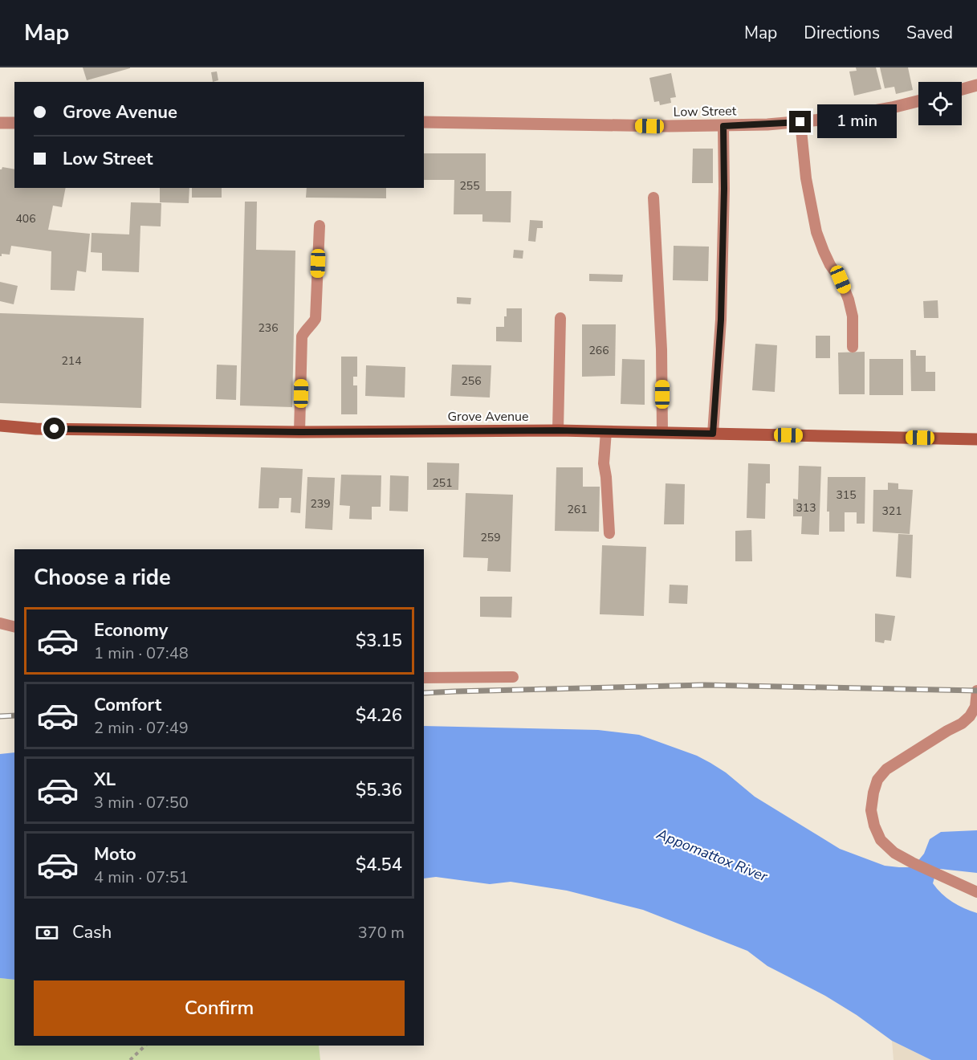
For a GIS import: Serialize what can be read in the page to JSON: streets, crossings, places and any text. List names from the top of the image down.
{
  "streets": {
    "main road": ["Grove Avenue"],
    "street": ["Low Street"]
  },
  "water": ["Appomattox River"],
  "house_numbers": [
    "255",
    "406",
    "236",
    "266",
    "214",
    "256",
    "251",
    "315",
    "239",
    "313",
    "261",
    "321",
    "259"
  ],
  "page": {
    "header": "Map",
    "nav": ["Map", "Directions", "Saved"],
    "banner": ["Grove Avenue", "Low Street"],
    "bubble": "1 min",
    "heading": "Choose a ride",
    "list": [
      {
        "name": "Economy",
        "note": "1 min · 07:48",
        "value": "$3.15"
      },
      {
        "name": "Comfort",
        "note": "2 min · 07:49",
        "value": "$4.26"
      },
      {
        "name": "XL",
        "note": "3 min · 07:50",
        "value": "$5.36"
      },
      {
        "name": "Moto",
        "note": "4 min · 07:51",
        "value": "$4.54"
      }
    ],
    "pay": ["Cash", "370 m"],
    "buttons": "Confirm"
  }
}
